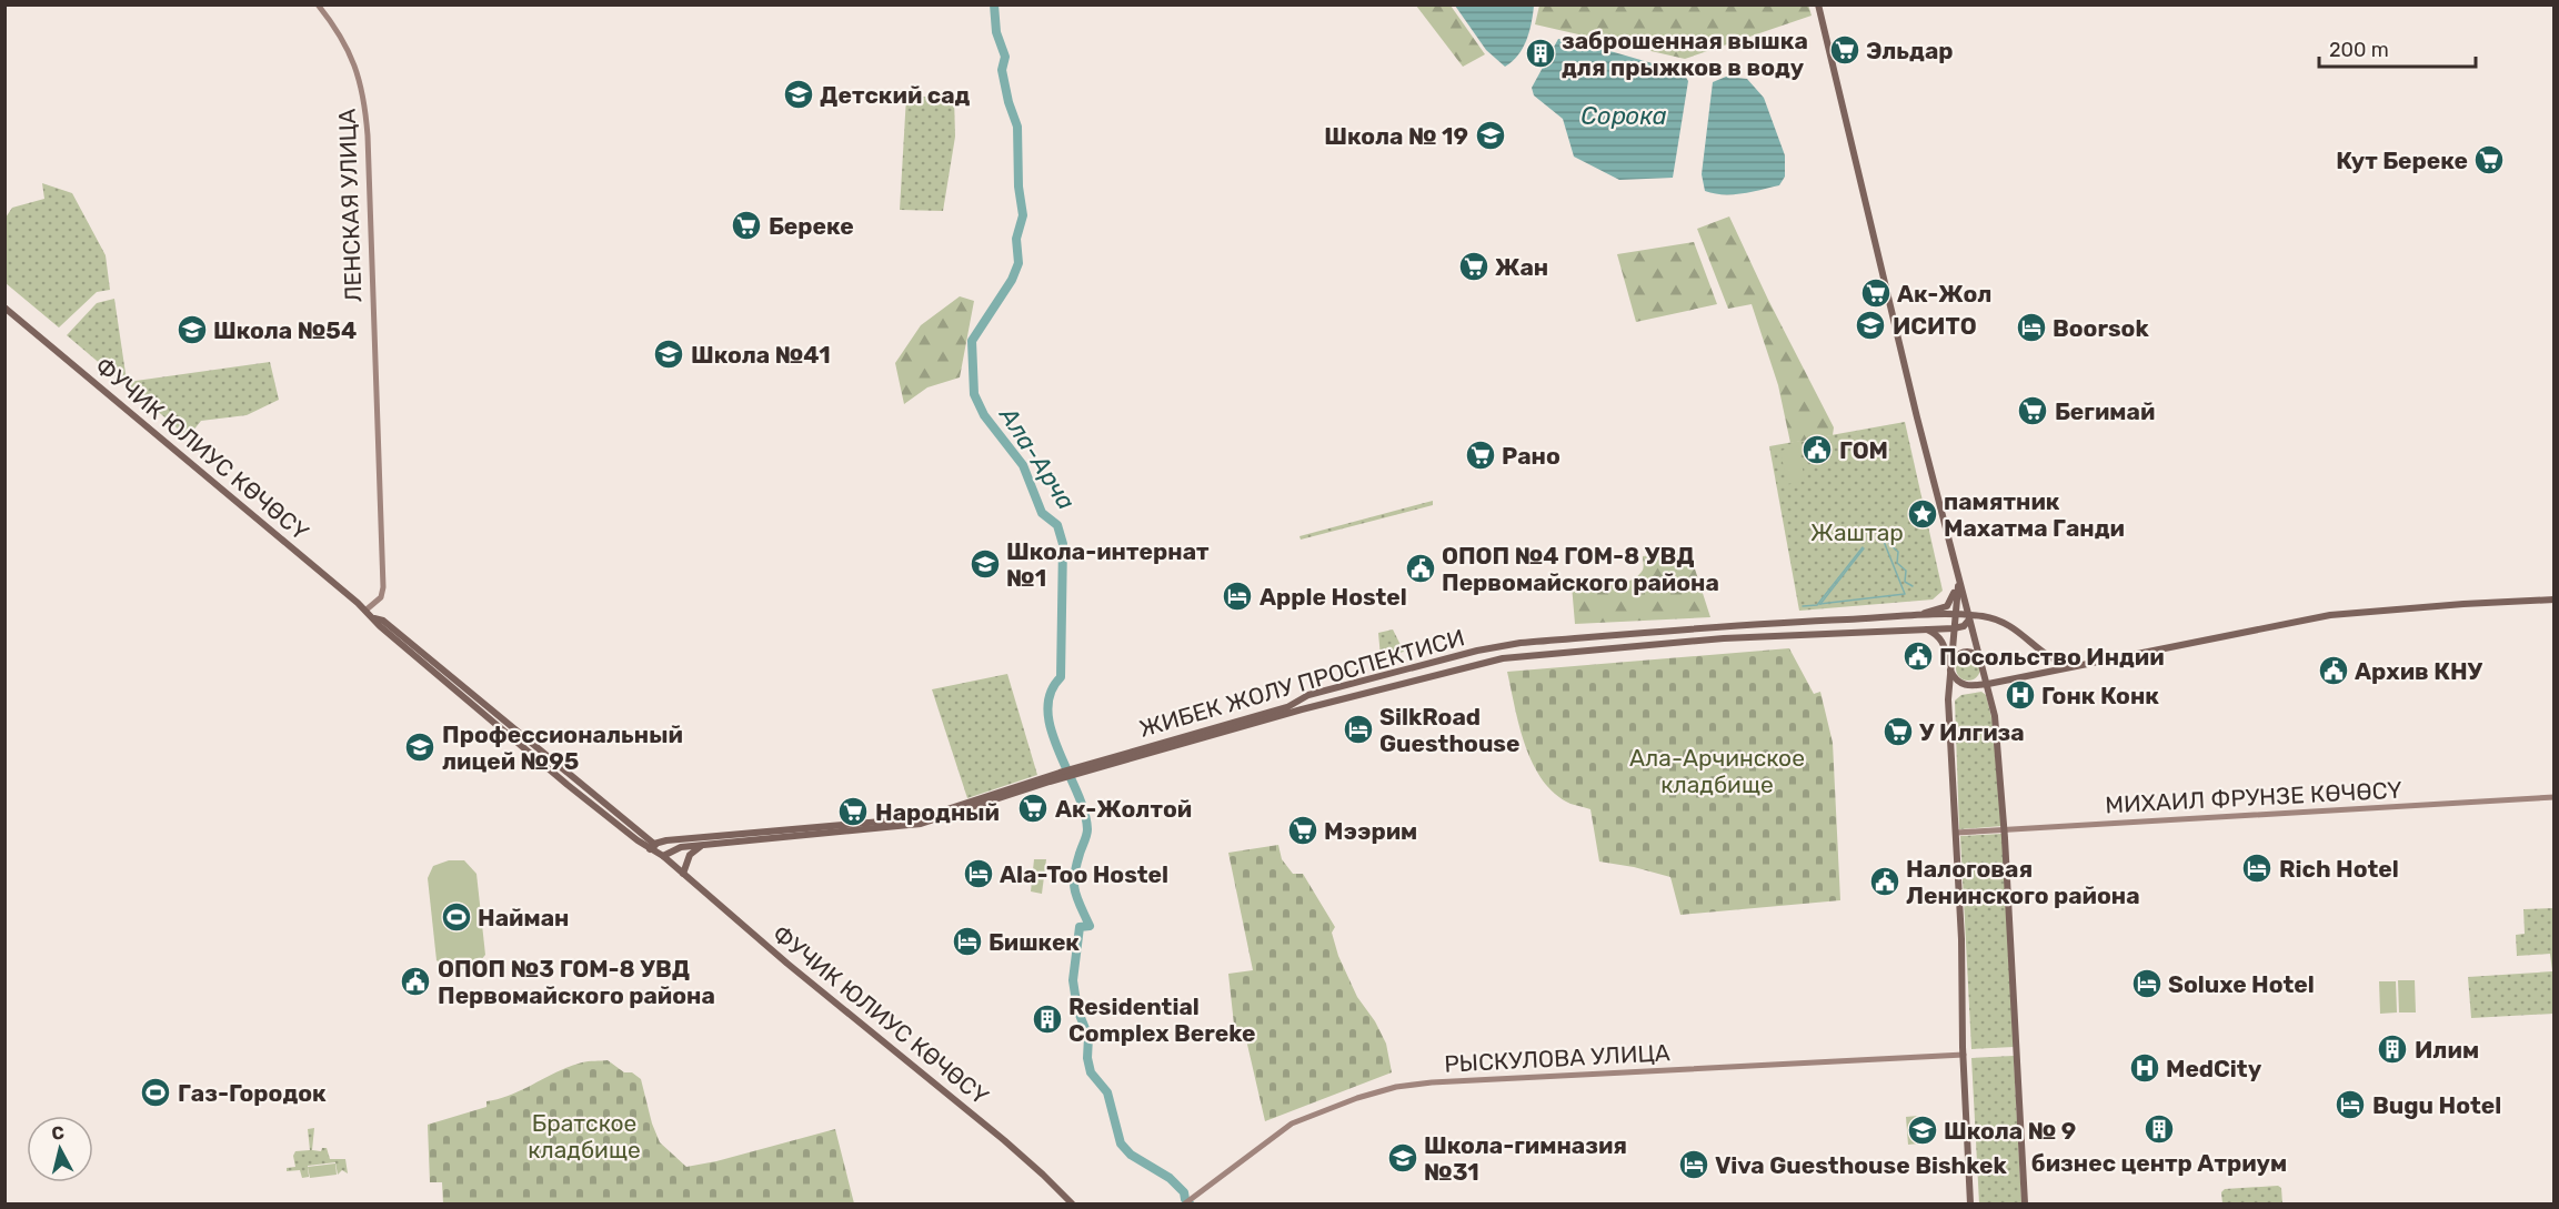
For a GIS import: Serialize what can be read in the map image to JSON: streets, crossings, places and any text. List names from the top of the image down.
{
  "streets": {
    "main road": [
      "ЛЕНСКАЯ УЛИЦА",
      "ФУЧИК ЮЛИУС КӨЧӨСҮ",
      "ЖИБЕК ЖОЛУ ПРОСПЕКТИСИ",
      "МИХАИЛ ФРУНЗЕ КӨЧӨСҮ",
      "РЫСКУЛОВА УЛИЦА"
    ]
  },
  "crossings": [
    ["ЛЕНСКАЯ УЛИЦА", "ФУЧИК ЮЛИУС КӨЧӨСҮ"],
    ["ФУЧИК ЮЛИУС КӨЧӨСҮ", "ЖИБЕК ЖОЛУ ПРОСПЕКТИСИ"]
  ],
  "water": ["Сорока", "Ала-Арча"],
  "parks": ["Жаштар", "Ала-Арчинское кладбище", "Братское кладбище"],
  "places": {
    "supermarket": [
      "Эльдар",
      "Кут Береке",
      "Береке",
      "Жан",
      "Ак-Жол",
      "Бегимай",
      "Рано",
      "У Илгиза",
      "Ак-Жолтой",
      "Народный",
      "Мээрим"
    ],
    "building": [
      "заброшенная вышка для прыжков в воду",
      "Residential Complex Bereke",
      "Илим",
      "бизнес центр Атриум"
    ],
    "school or university": [
      "Детский сад",
      "Школа № 19",
      "ИСИТО",
      "Школа №54",
      "Школа №41",
      "Школа-интернат №1",
      "Профессиональный лицей №95",
      "Школа № 9",
      "Школа-гимназия №31"
    ],
    "hotel": [
      "Boorsok",
      "Apple Hostel",
      "SilkRoad Guesthouse",
      "Rich Hotel",
      "Ala-Too Hostel",
      "Бишкек",
      "Soluxe Hotel",
      "Bugu Hotel",
      "Viva Guesthouse Bishkek"
    ],
    "public building": [
      "ГОМ",
      "ОПОП №4 ГОМ-8 УВД Первомайского района",
      "Посольство Индии",
      "Архив КНУ",
      "Налоговая Ленинского района",
      "ОПОП №3 ГОМ-8 УВД Первомайского района"
    ],
    "place": ["памятник Махатма Ганди"],
    "hospital": ["Гонк Конк", "MedCity"],
    "sports": ["Найман", "Газ-Городок"]
  },
  "scale_bar": "200 m",
  "north": "top"
}
